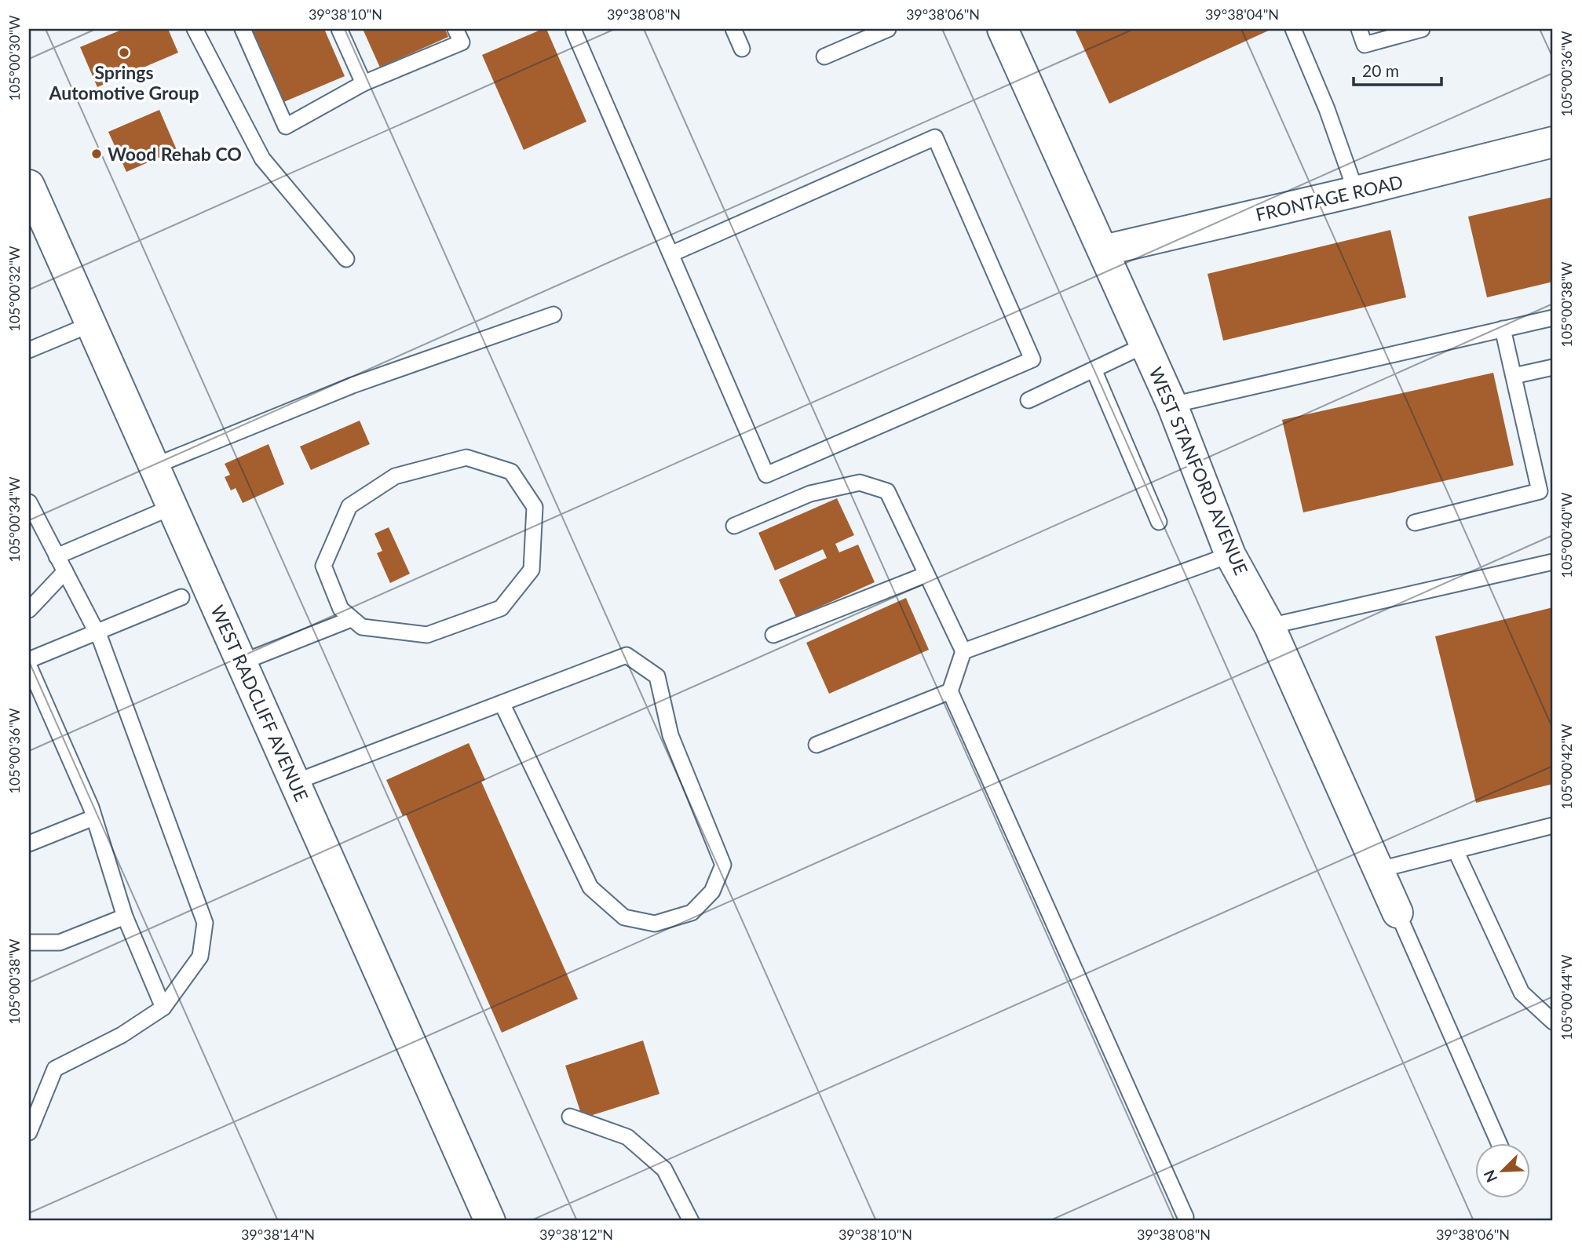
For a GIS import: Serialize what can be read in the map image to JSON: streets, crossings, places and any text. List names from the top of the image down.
{
  "streets": {
    "street": ["FRONTAGE ROAD", "WEST STANFORD AVENUE", "WEST RADCLIFF AVENUE"]
  },
  "crossings": [
    ["FRONTAGE ROAD", "WEST STANFORD AVENUE"]
  ],
  "places": ["Springs Automotive Group", "Wood Rehab CO"],
  "scale_bar": "20 m",
  "north": "bottom left",
  "coordinates": [
    "39°38'10\"N",
    "39°38'08\"N",
    "39°38'06\"N",
    "39°38'04\"N",
    "105°00'30\"W",
    "105°00'36\"W",
    "105°00'32\"W",
    "105°00'38\"W",
    "105°00'34\"W",
    "105°00'40\"W",
    "105°00'42\"W",
    "105°00'44\"W",
    "39°38'14\"N",
    "39°38'12\"N"
  ]
}
